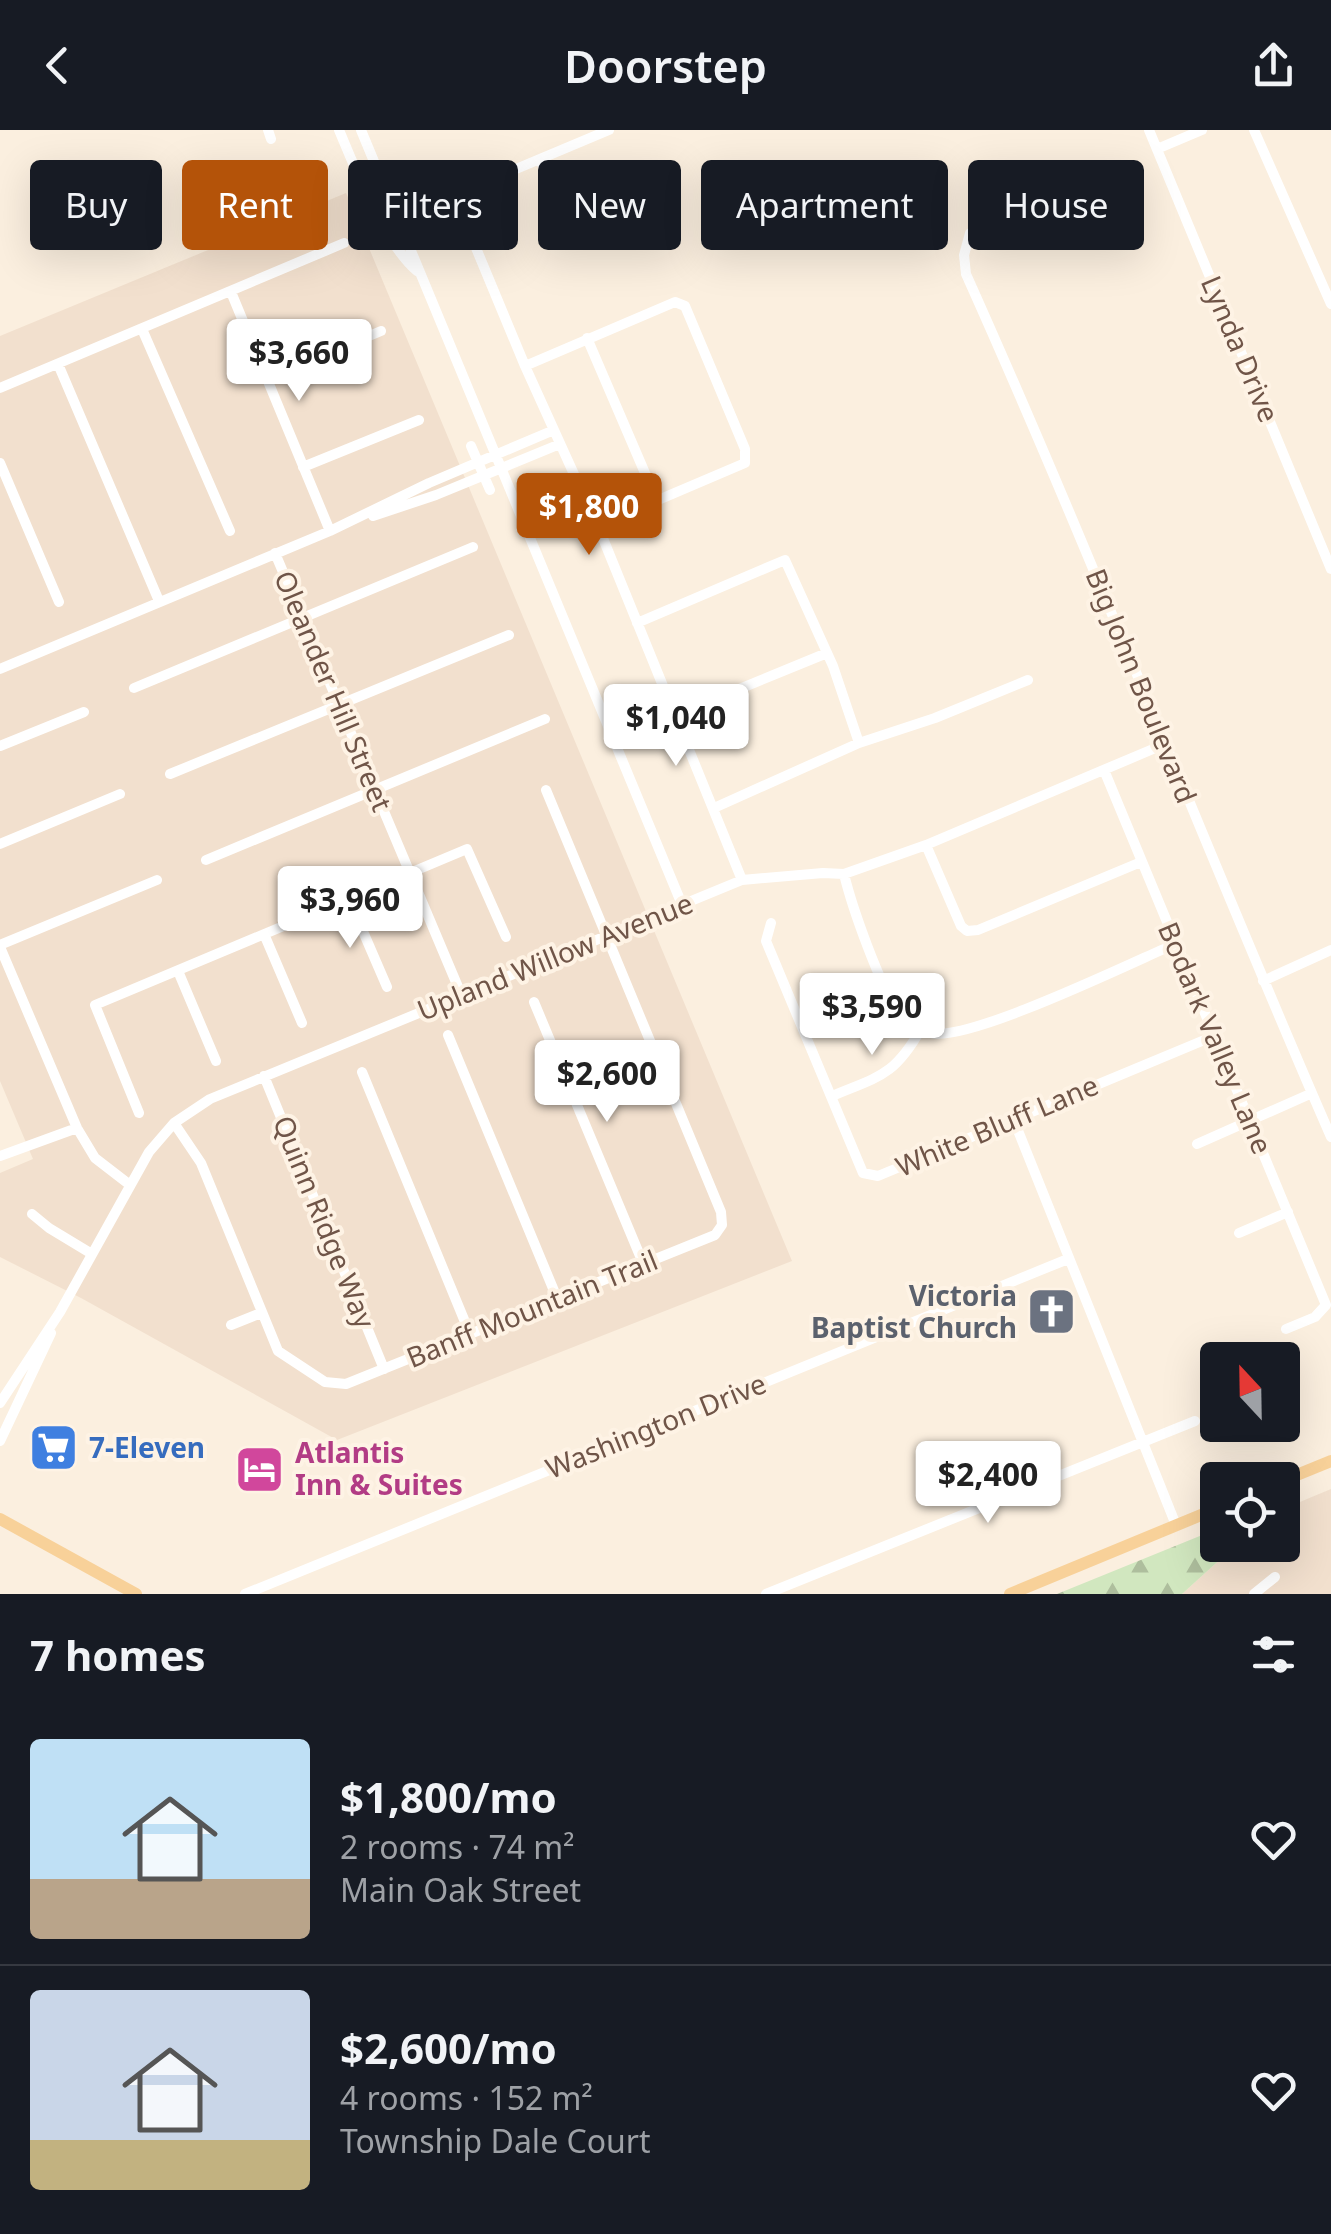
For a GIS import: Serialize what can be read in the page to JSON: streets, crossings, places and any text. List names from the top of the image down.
{
  "streets": {
    "street": [
      "Lynda Drive",
      "Big John Boulevard",
      "Oleander Hill Street",
      "Upland Willow Avenue",
      "Bodark Valley Lane",
      "White Bluff Lane",
      "Quinn Ridge Way",
      "Banff Mountain Trail",
      "Washington Drive"
    ]
  },
  "crossings": [
    ["Oleander Hill Street", "Upland Willow Avenue"],
    ["Upland Willow Avenue", "Bodark Valley Lane"],
    ["Upland Willow Avenue", "Quinn Ridge Way"],
    ["Upland Willow Avenue", "Banff Mountain Trail"],
    ["Bodark Valley Lane", "White Bluff Lane"],
    ["Quinn Ridge Way", "Banff Mountain Trail"]
  ],
  "places": {
    "church": ["Victoria Baptist Church"],
    "supermarket": ["7-Eleven"],
    "hotel": ["Atlantis Inn & Suites"]
  },
  "north": "top",
  "page": {
    "header": "Doorstep",
    "chip": [
      "Buy",
      "Rent",
      "Filters",
      "New",
      "Apartment",
      "House"
    ],
    "price": [
      "$3,660",
      "$1,800",
      "$1,040",
      "$3,960",
      "$3,590",
      "$2,600",
      "$2,400"
    ],
    "heading": "7 homes",
    "list": [
      {
        "name": "$1,800/mo",
        "note": "2 rooms · 74 m² · Main Oak Street"
      },
      {
        "name": "$2,600/mo",
        "note": "4 rooms · 152 m² · Township Dale Court"
      }
    ]
  }
}
